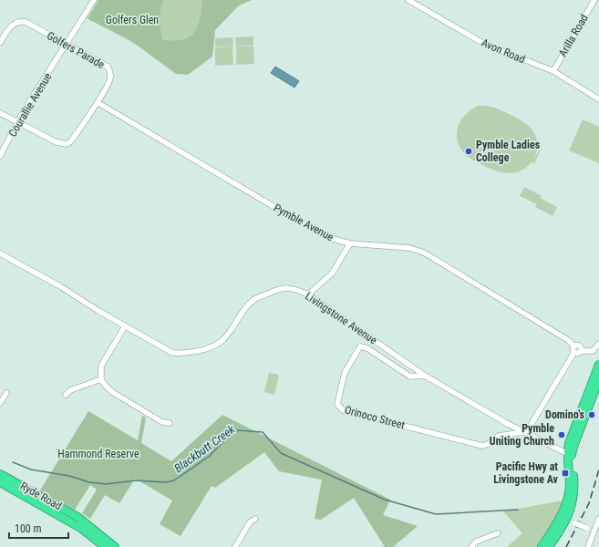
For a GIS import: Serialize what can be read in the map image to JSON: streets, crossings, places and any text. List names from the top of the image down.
{
  "streets": {
    "highway": ["Ryde Road"],
    "street": [
      "Arilla Road",
      "Golfers Parade",
      "Avon Road",
      "Courallie Avenue",
      "Pymble Avenue",
      "Livingstone Avenue",
      "Orinoco Street"
    ]
  },
  "crossings": [
    ["Arilla Road", "Avon Road"],
    ["Golfers Parade", "Courallie Avenue"],
    ["Golfers Parade", "Pymble Avenue"],
    ["Livingstone Avenue", "Orinoco Street"]
  ],
  "water": ["Blackbutt Creek"],
  "parks": ["Golfers Glen", "Hammond Reserve"],
  "places": {
    "other": ["Pymble Ladies College", "Domino's", "Pymble Uniting Church"],
    "transit": ["Pacific Hwy at Livingstone Av"]
  },
  "scale_bar": "100 m"
}
